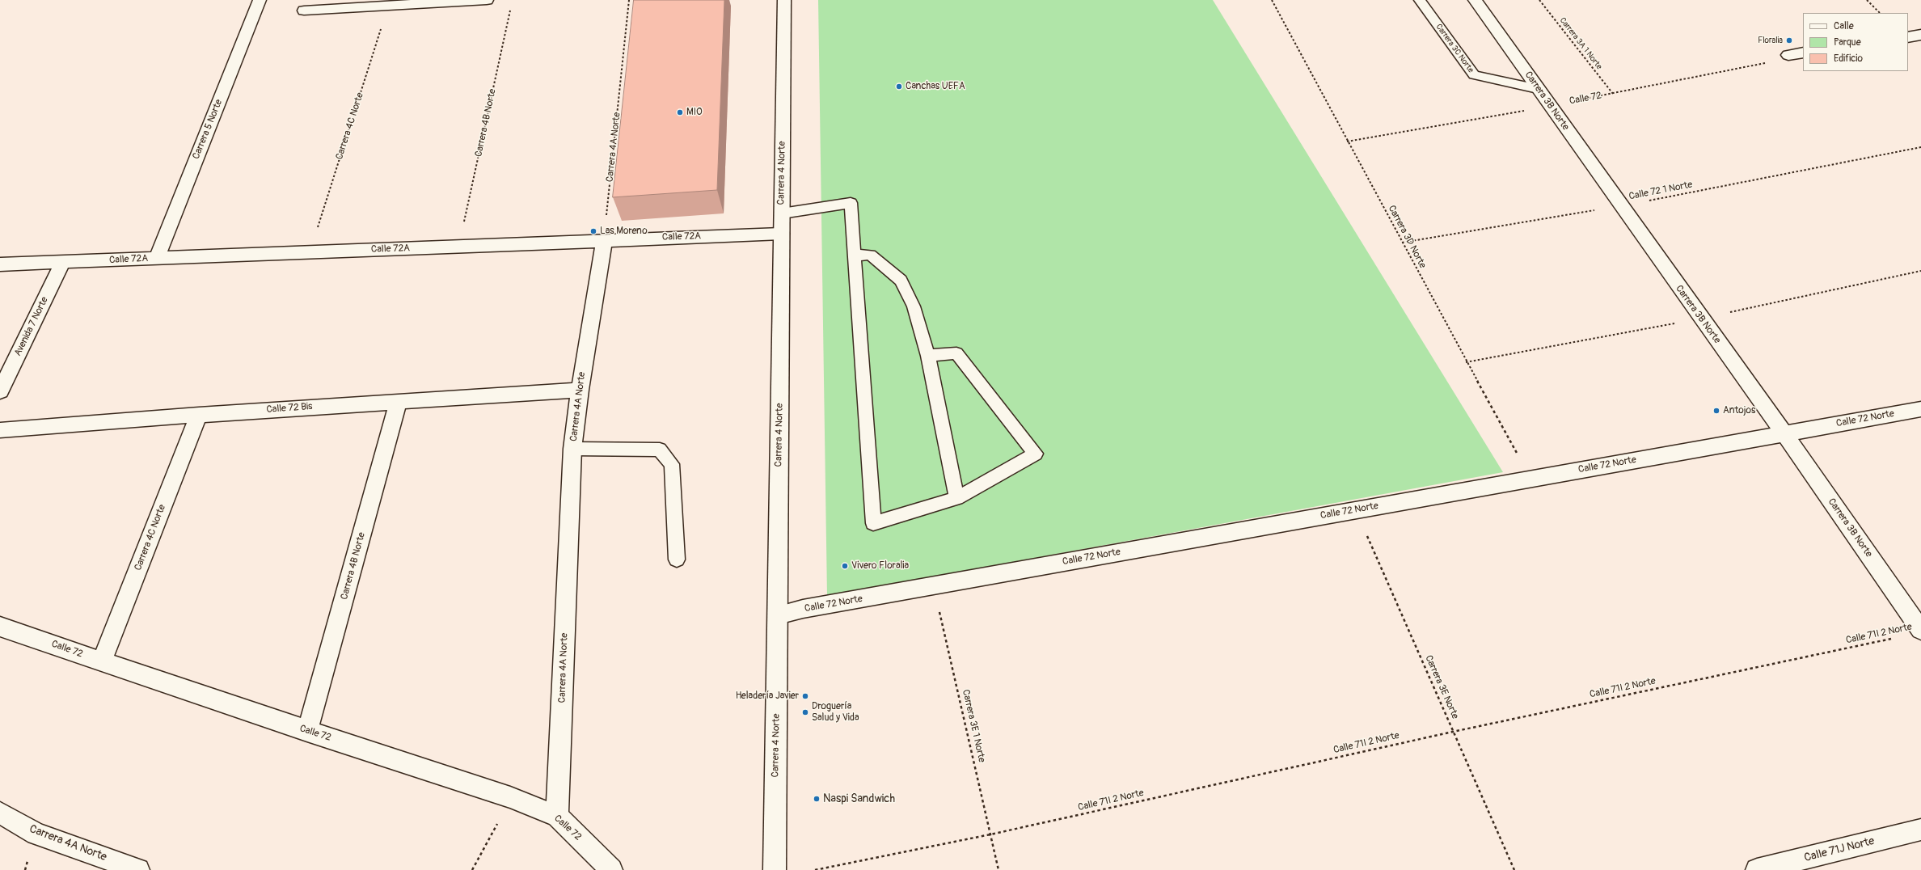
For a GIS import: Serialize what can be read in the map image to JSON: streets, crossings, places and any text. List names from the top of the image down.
{
  "streets": {
    "street": [
      "Calle 72",
      "Carrera 3B Norte",
      "Carrera 4B Norte",
      "Carrera 4C Norte",
      "Carrera 5 Norte",
      "Carrera 4A Norte",
      "Carrera 4 Norte",
      "Calle 72A",
      "Avenida 7 Norte",
      "Calle 72 Bis",
      "Calle 72 Norte",
      "Calle 71J Norte"
    ],
    "lane": ["Carrera 3C Norte"],
    "path": [
      "Carrera 3A 1 Norte",
      "Calle 72 1 Norte",
      "Carrera 3D Norte",
      "Calle 71I 2 Norte",
      "Carrera 3E Norte",
      "Carrera 3E 1 Norte"
    ]
  },
  "crossings": [
    ["Carrera 3A 1 Norte", "Calle 72"],
    ["Carrera 3C Norte", "Carrera 3B Norte"],
    ["Calle 72", "Carrera 3B Norte"],
    ["Calle 72", "Carrera 4B Norte"],
    ["Calle 72", "Carrera 4C Norte"],
    ["Calle 72", "Carrera 4A Norte"],
    ["Calle 72", "Carrera 3D Norte"],
    ["Carrera 3B Norte", "Calle 72 1 Norte"],
    ["Carrera 3B Norte", "Calle 72 Norte"],
    ["Carrera 4B Norte", "Calle 72A"],
    ["Carrera 4B Norte", "Calle 72 Bis"],
    ["Carrera 4C Norte", "Calle 72A"],
    ["Carrera 4C Norte", "Calle 72 Bis"],
    ["Carrera 5 Norte", "Calle 72A"],
    ["Carrera 4A Norte", "Calle 72A"],
    ["Carrera 4A Norte", "Calle 72 Bis"],
    ["Carrera 4 Norte", "Calle 72A"],
    ["Carrera 4 Norte", "Calle 72 Norte"],
    ["Calle 72 1 Norte", "Carrera 3D Norte"],
    ["Calle 72A", "Avenida 7 Norte"],
    ["Carrera 3D Norte", "Calle 72 Norte"],
    ["Calle 72 Norte", "Carrera 3E Norte"],
    ["Calle 72 Norte", "Carrera 3E 1 Norte"],
    ["Calle 71I 2 Norte", "Carrera 3E Norte"],
    ["Calle 71I 2 Norte", "Carrera 3E 1 Norte"]
  ],
  "places": [
    "Floralia",
    "Canchas UEFA",
    "MIO",
    "Las Moreno",
    "Antojos",
    "Vivero Floralia",
    "Heladería Javier",
    "Droguería Salud y Vida",
    "Naspi Sandwich"
  ],
  "legend": ["Calle", "Parque", "Edificio"]
}
